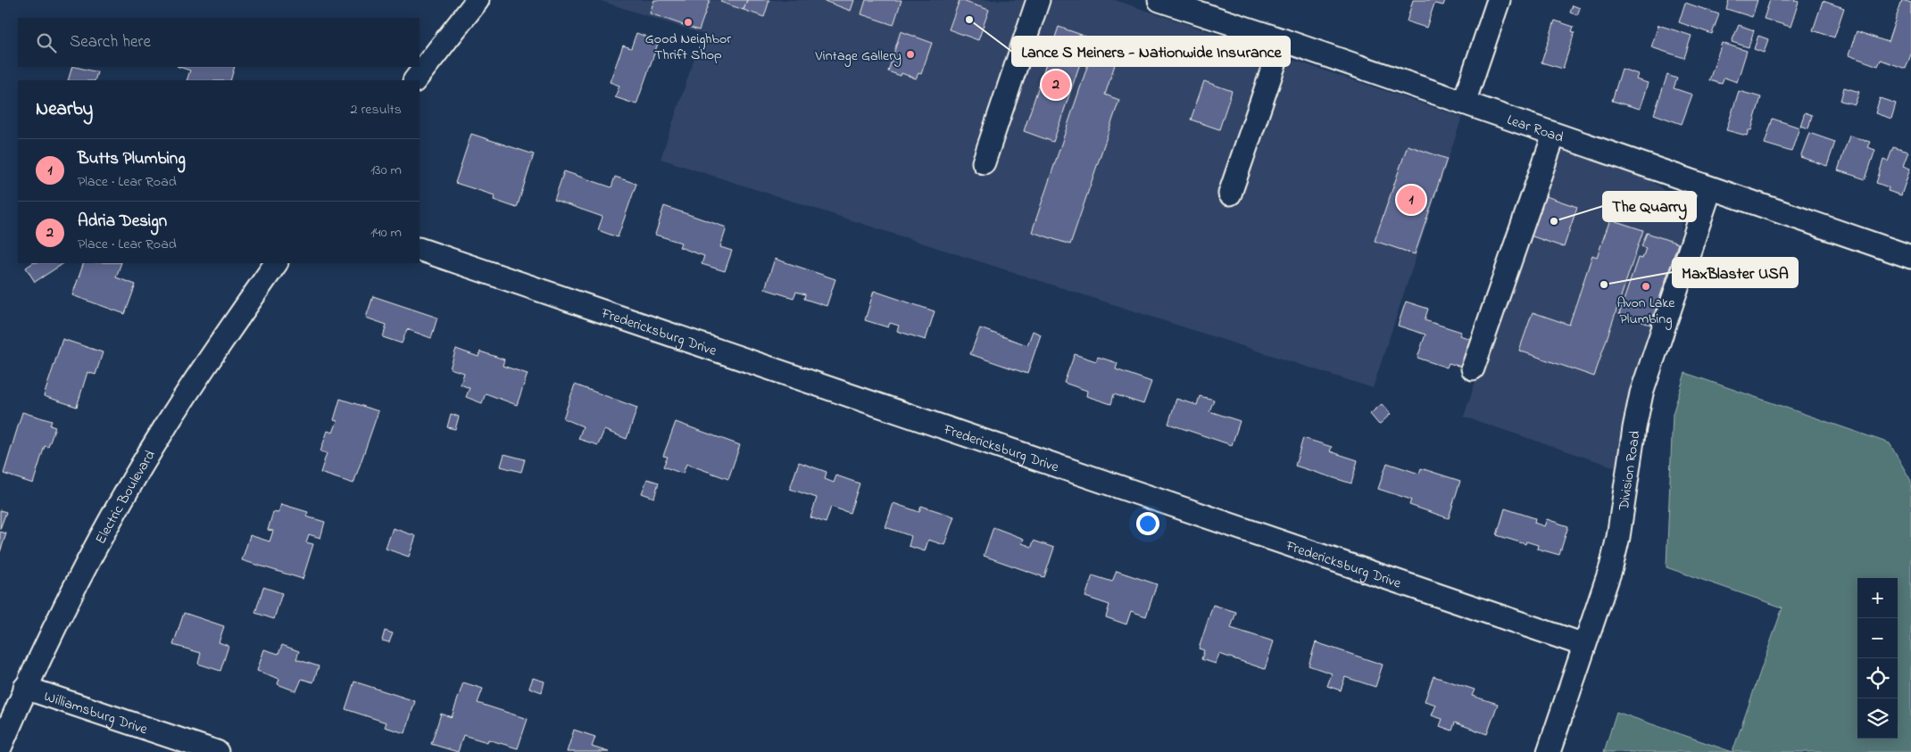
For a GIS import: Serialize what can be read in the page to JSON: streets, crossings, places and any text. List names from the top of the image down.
{
  "streets": {
    "street": [
      "Lear Road",
      "Fredericksburg Drive",
      "Division Road",
      "Electric Boulevard",
      "Williamsburg Drive"
    ]
  },
  "crossings": [
    ["Lear Road", "Division Road"],
    ["Fredericksburg Drive", "Division Road"],
    ["Electric Boulevard", "Williamsburg Drive"]
  ],
  "places": [
    "Lance S Meiners - Nationwide Insurance",
    "Good Neighbor Thrift Shop",
    "Vintage Gallery",
    "The Quarry",
    "MaxBlaster USA",
    "Avon Lake Plumbing"
  ],
  "page": {
    "search": "Search here",
    "pins": ["2", "1"],
    "heading": ["Nearby", "2 results"],
    "list": [
      {
        "mark": "1",
        "name": "Butts Plumbing",
        "note": "Place · Lear Road",
        "value": "130 m"
      },
      {
        "mark": "2",
        "name": "Adria Design",
        "note": "Place · Lear Road",
        "value": "140 m"
      }
    ],
    "map_buttons": ["+", "−"]
  }
}
